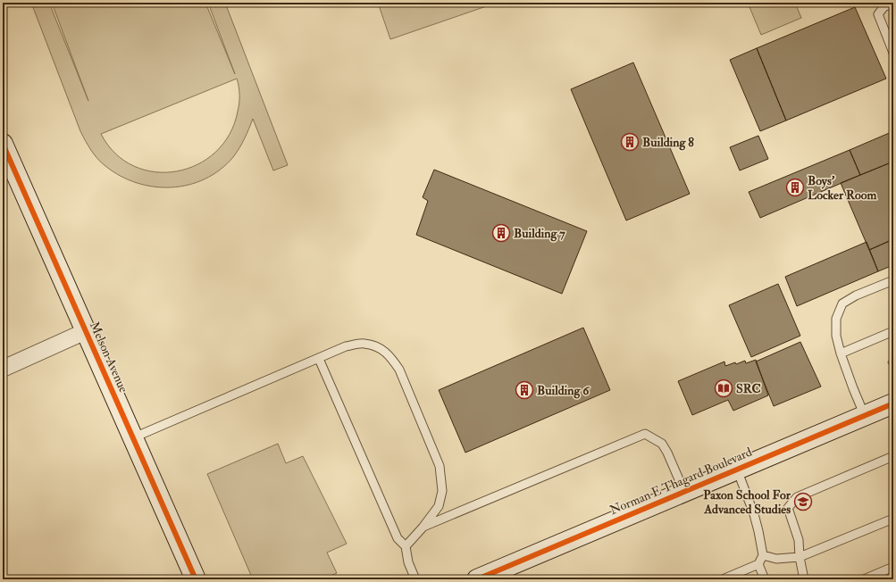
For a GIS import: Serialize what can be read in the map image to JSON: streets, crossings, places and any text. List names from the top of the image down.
{
  "streets": {
    "street": ["Melson Avenue", "Norman E Thagard Boulevard"]
  },
  "places": {
    "building": [
      "Building 8",
      "Boys' Locker Room",
      "Building 7",
      "Building 6"
    ],
    "library": ["SRC"],
    "school or university": ["Paxon School For Advanced Studies"]
  }
}
